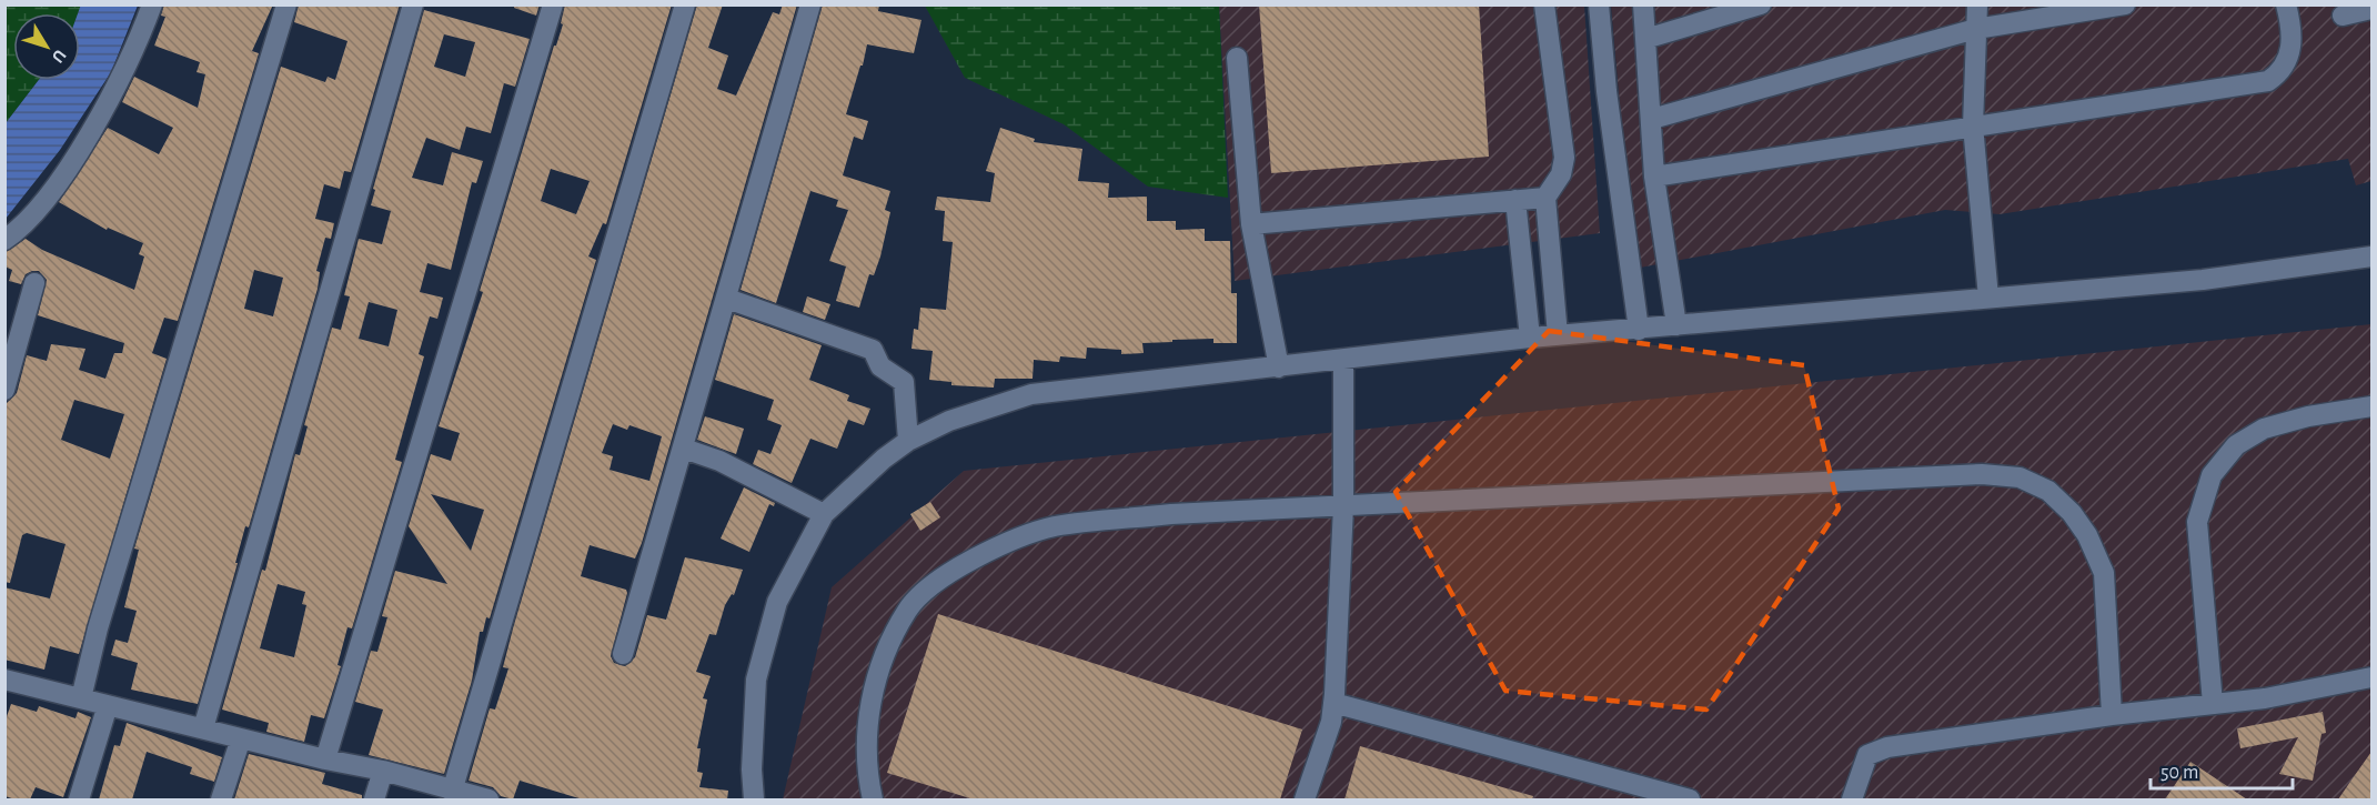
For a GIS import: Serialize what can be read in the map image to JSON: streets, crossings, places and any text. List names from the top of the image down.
{
  "scale_bar": "50 m",
  "north": "bottom right"
}
